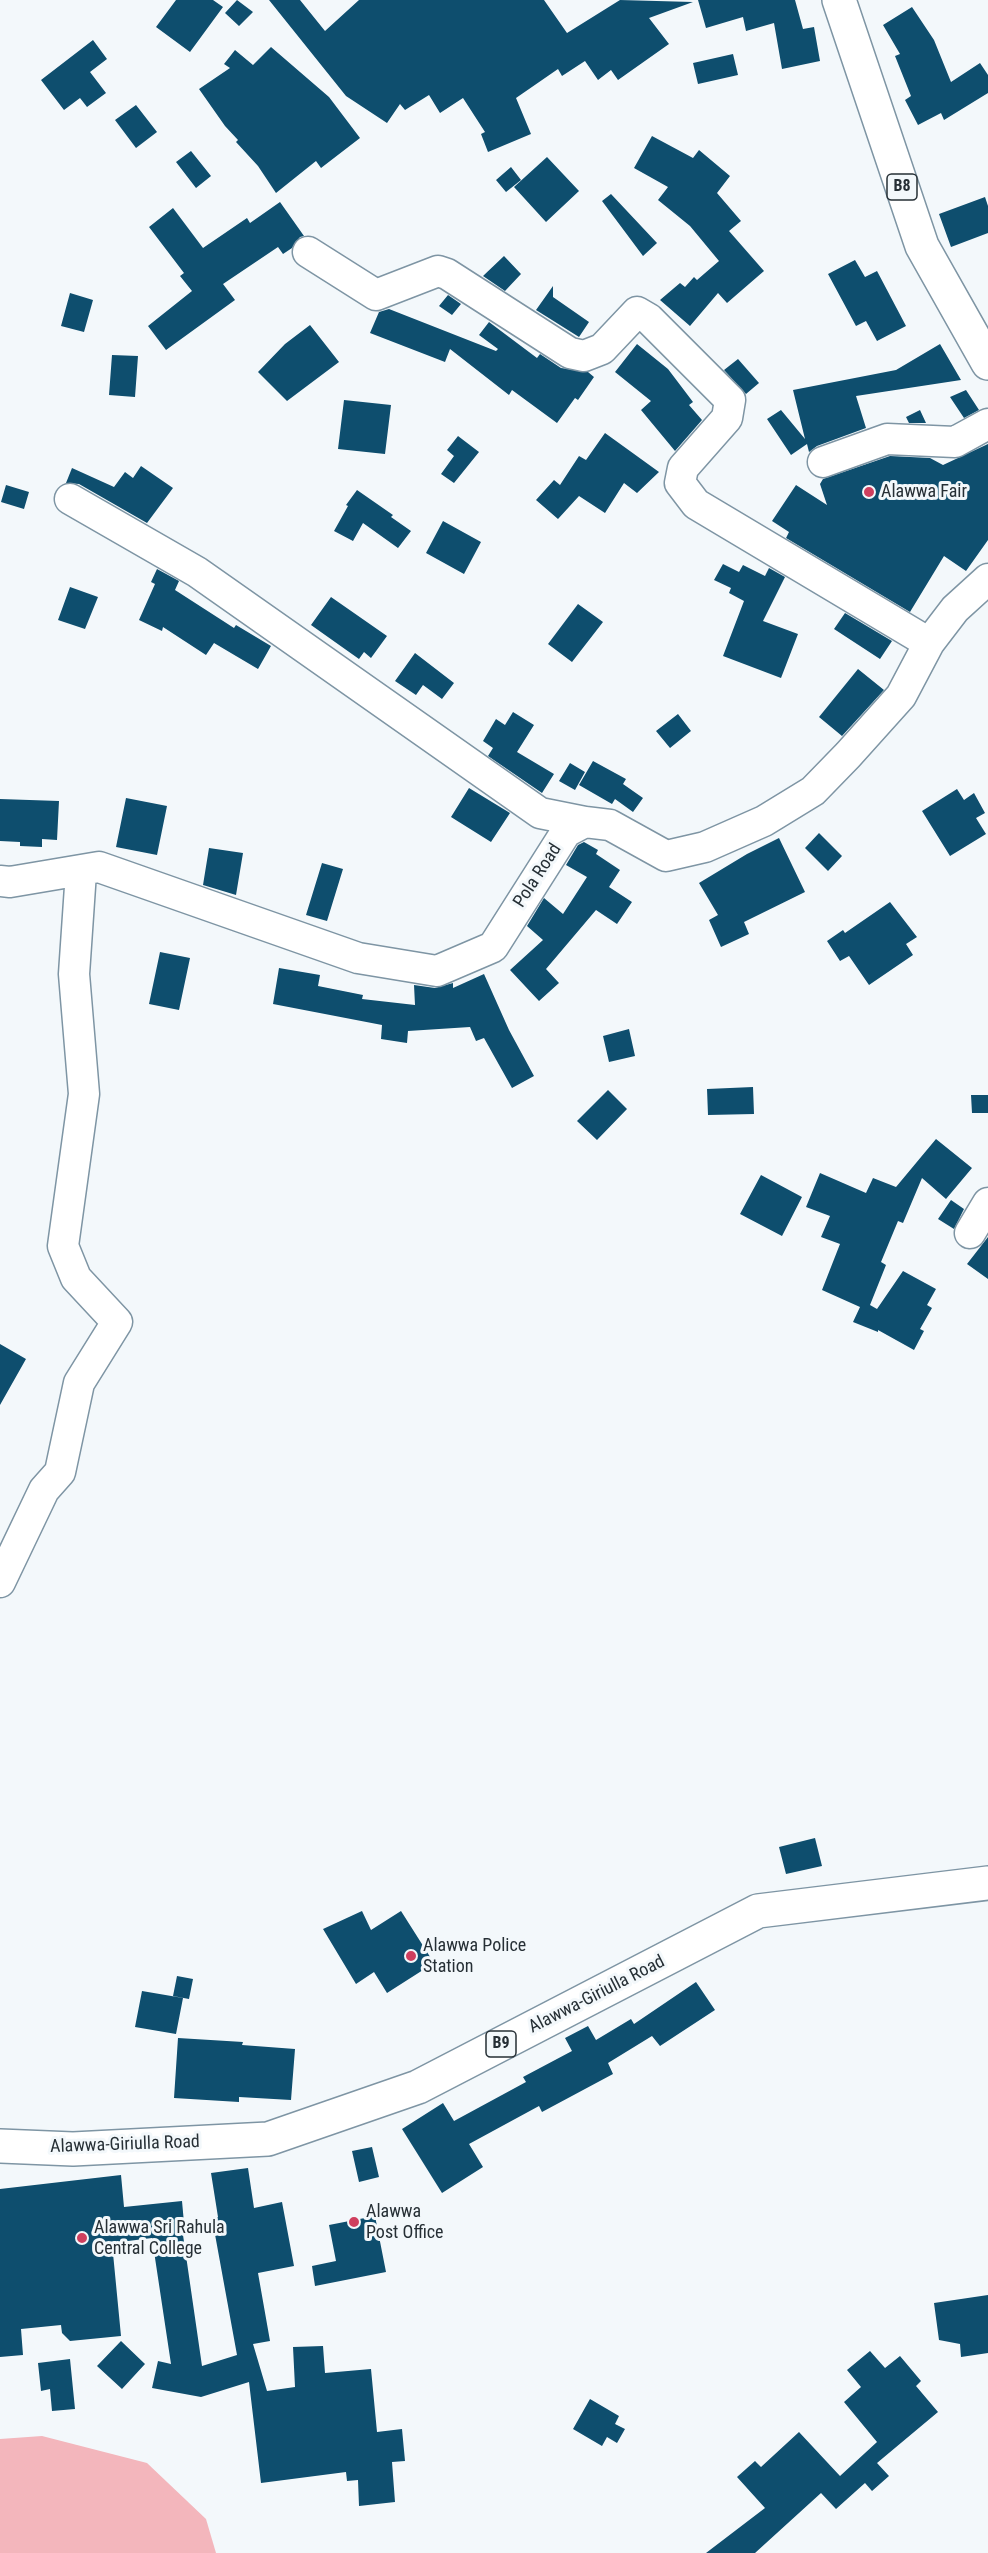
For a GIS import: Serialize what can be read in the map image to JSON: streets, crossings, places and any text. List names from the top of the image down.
{
  "streets": {
    "main road": ["B8", "Alawwa-Giriulla Road", "B9"],
    "street": ["Pola Road"]
  },
  "places": [
    "Alawwa Fair",
    "Alawwa Police Station",
    "Alawwa Post Office",
    "Alawwa Sri Rahula Central College"
  ]
}
